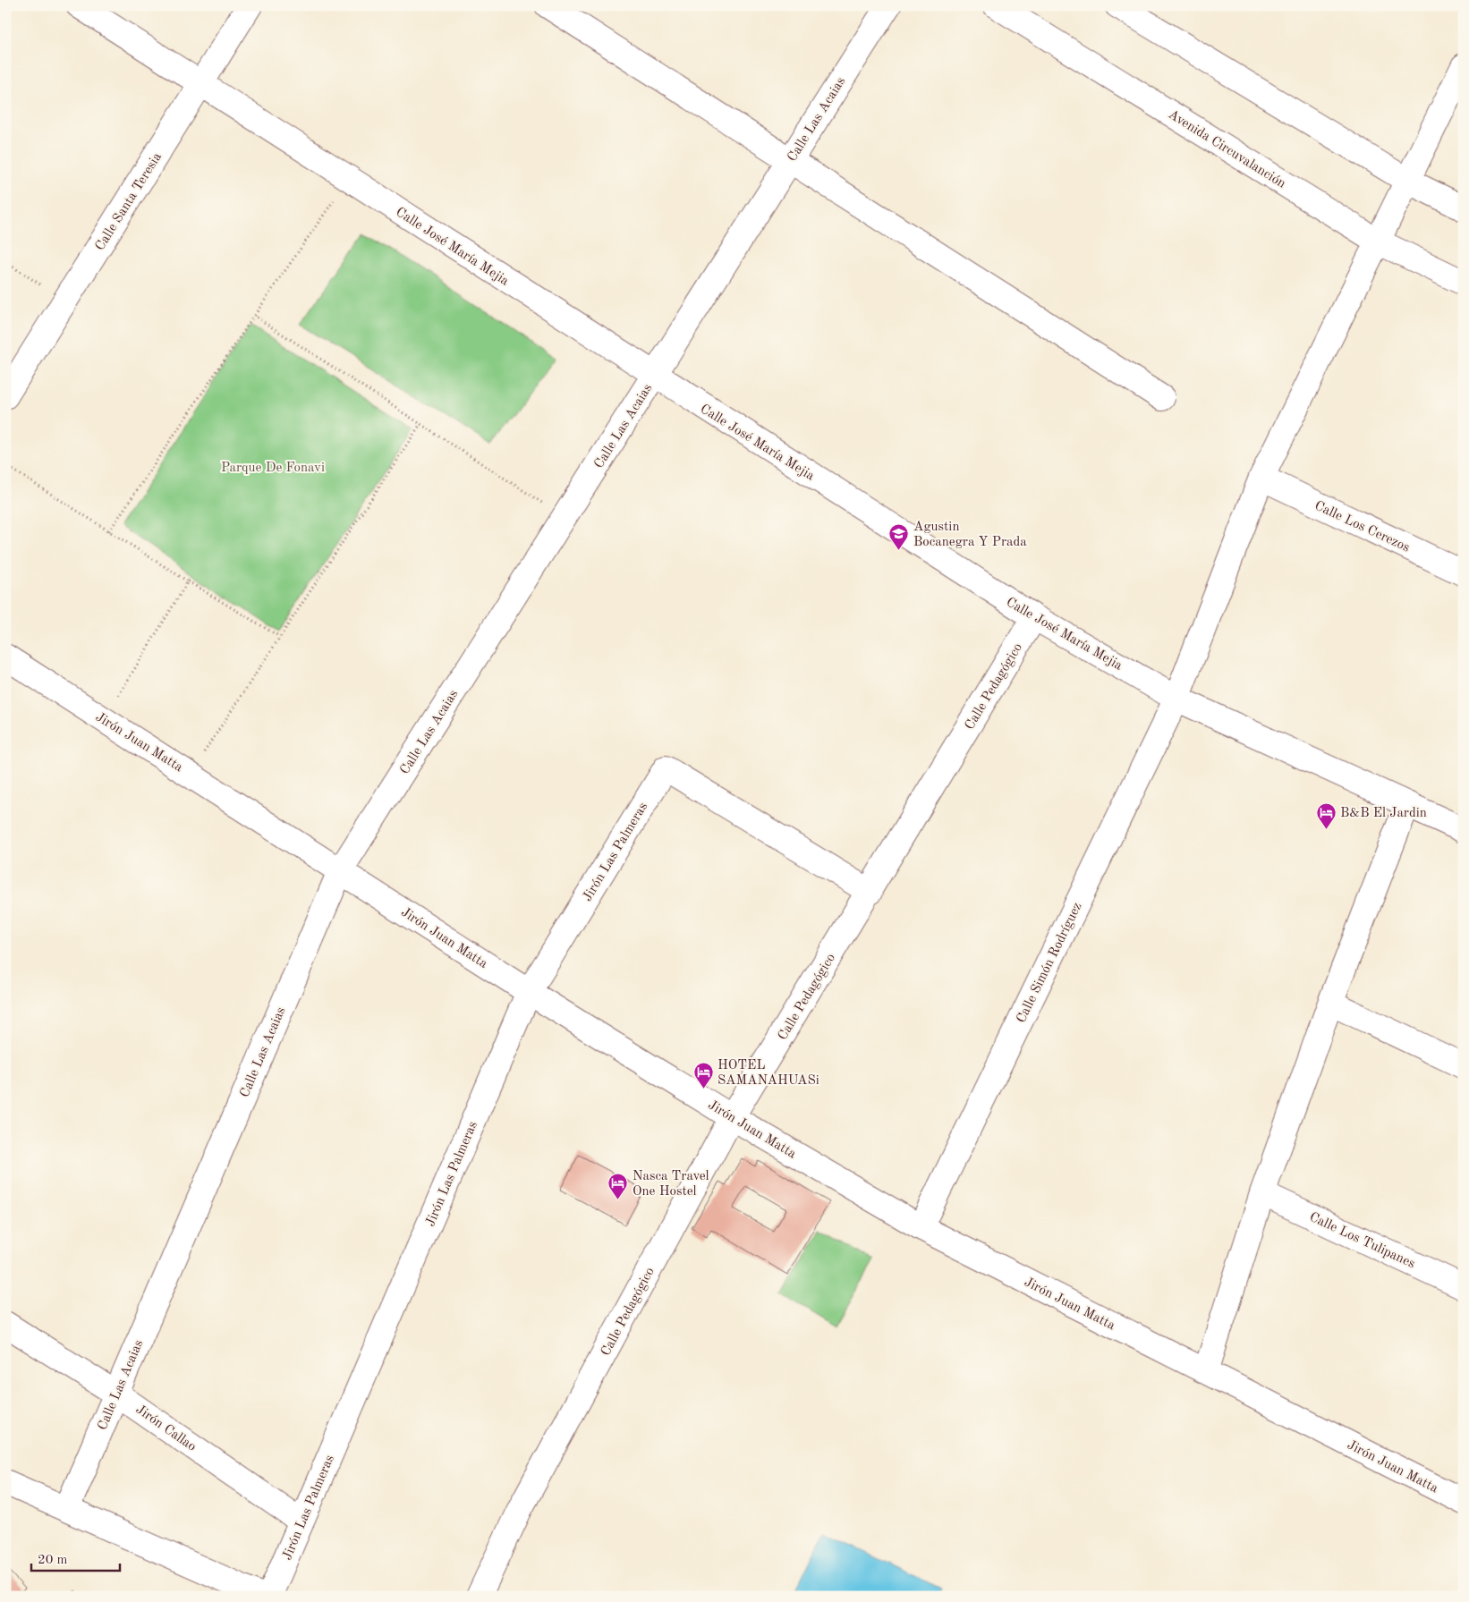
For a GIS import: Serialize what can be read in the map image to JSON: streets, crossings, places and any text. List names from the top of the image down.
{
  "streets": {
    "street": [
      "Calle Las Acaias",
      "Avenida Circuvalanción",
      "Calle Santa Teresia",
      "Calle José María Mejia",
      "Calle Los Cerezos",
      "Calle Pedagógico",
      "Jirón Juan Matta",
      "Jirón Las Palmeras",
      "Calle Simón Rodríguez",
      "Calle Los Tulipanes",
      "Jirón Callao"
    ]
  },
  "crossings": [
    ["Calle Las Acaias", "Calle José María Mejia"],
    ["Calle Las Acaias", "Jirón Juan Matta"],
    ["Calle Las Acaias", "Jirón Callao"],
    ["Avenida Circuvalanción", "Calle Simón Rodríguez"],
    ["Calle Santa Teresia", "Calle José María Mejia"],
    ["Calle José María Mejia", "Calle Pedagógico"],
    ["Calle José María Mejia", "Calle Simón Rodríguez"],
    ["Calle Los Cerezos", "Calle Simón Rodríguez"],
    ["Calle Pedagógico", "Jirón Juan Matta"],
    ["Calle Pedagógico", "Jirón Las Palmeras"],
    ["Jirón Juan Matta", "Jirón Las Palmeras"],
    ["Jirón Juan Matta", "Calle Simón Rodríguez"],
    ["Jirón Las Palmeras", "Jirón Callao"]
  ],
  "parks": ["Parque De Fonavi"],
  "places": {
    "school or university": ["Agustin Bocanegra Y Prada"],
    "hotel": ["B&B El Jardin", "HOTEL SAMANAHUASi", "Nasca Travel One Hostel"]
  },
  "scale_bar": "20 m"
}
